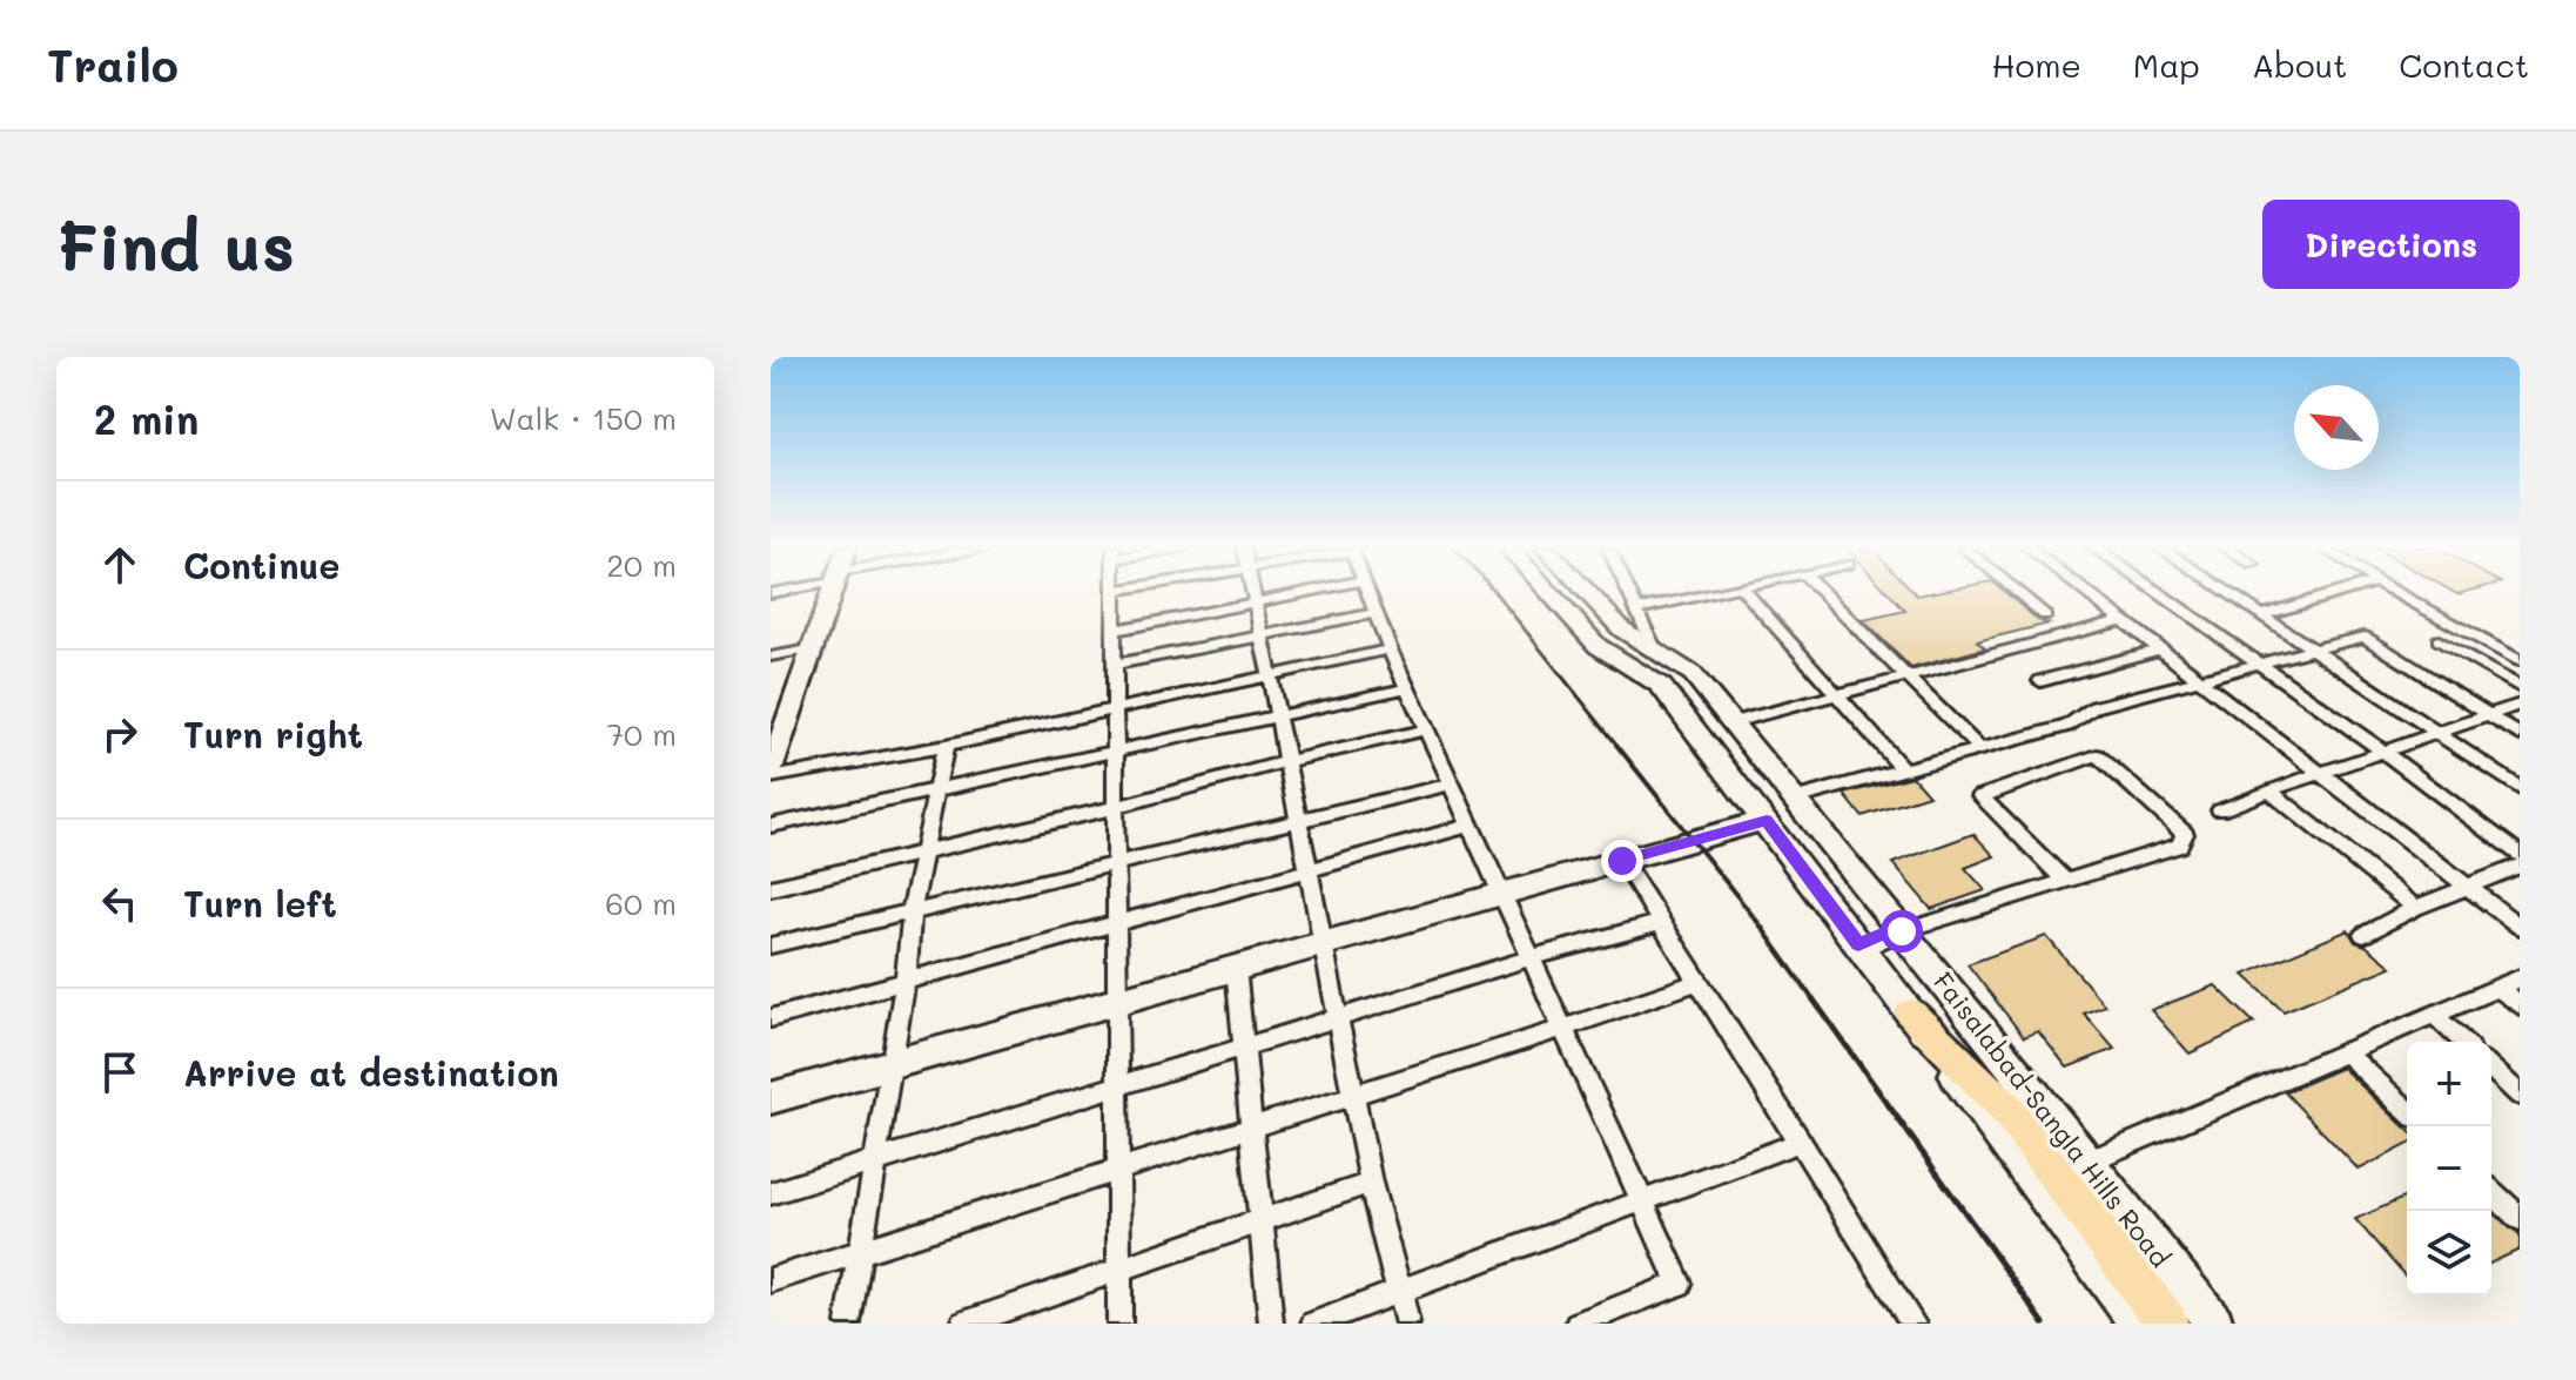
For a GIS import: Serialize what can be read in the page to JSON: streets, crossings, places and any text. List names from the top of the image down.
{
  "streets": {
    "main road": ["Faisalabad-Sangla Hills Road"]
  },
  "north": "top left",
  "page": {
    "header": "Trailo",
    "nav": [
      "Home",
      "Map",
      "About",
      "Contact"
    ],
    "buttons": "Directions",
    "title": "Find us",
    "heading": ["2 min", "Walk · 150 m"],
    "list": [
      ["Continue", "20 m"],
      ["Turn right", "70 m"],
      ["Turn left", "60 m"],
      "Arrive at destination"
    ],
    "map_buttons": ["+", "−"]
  }
}
